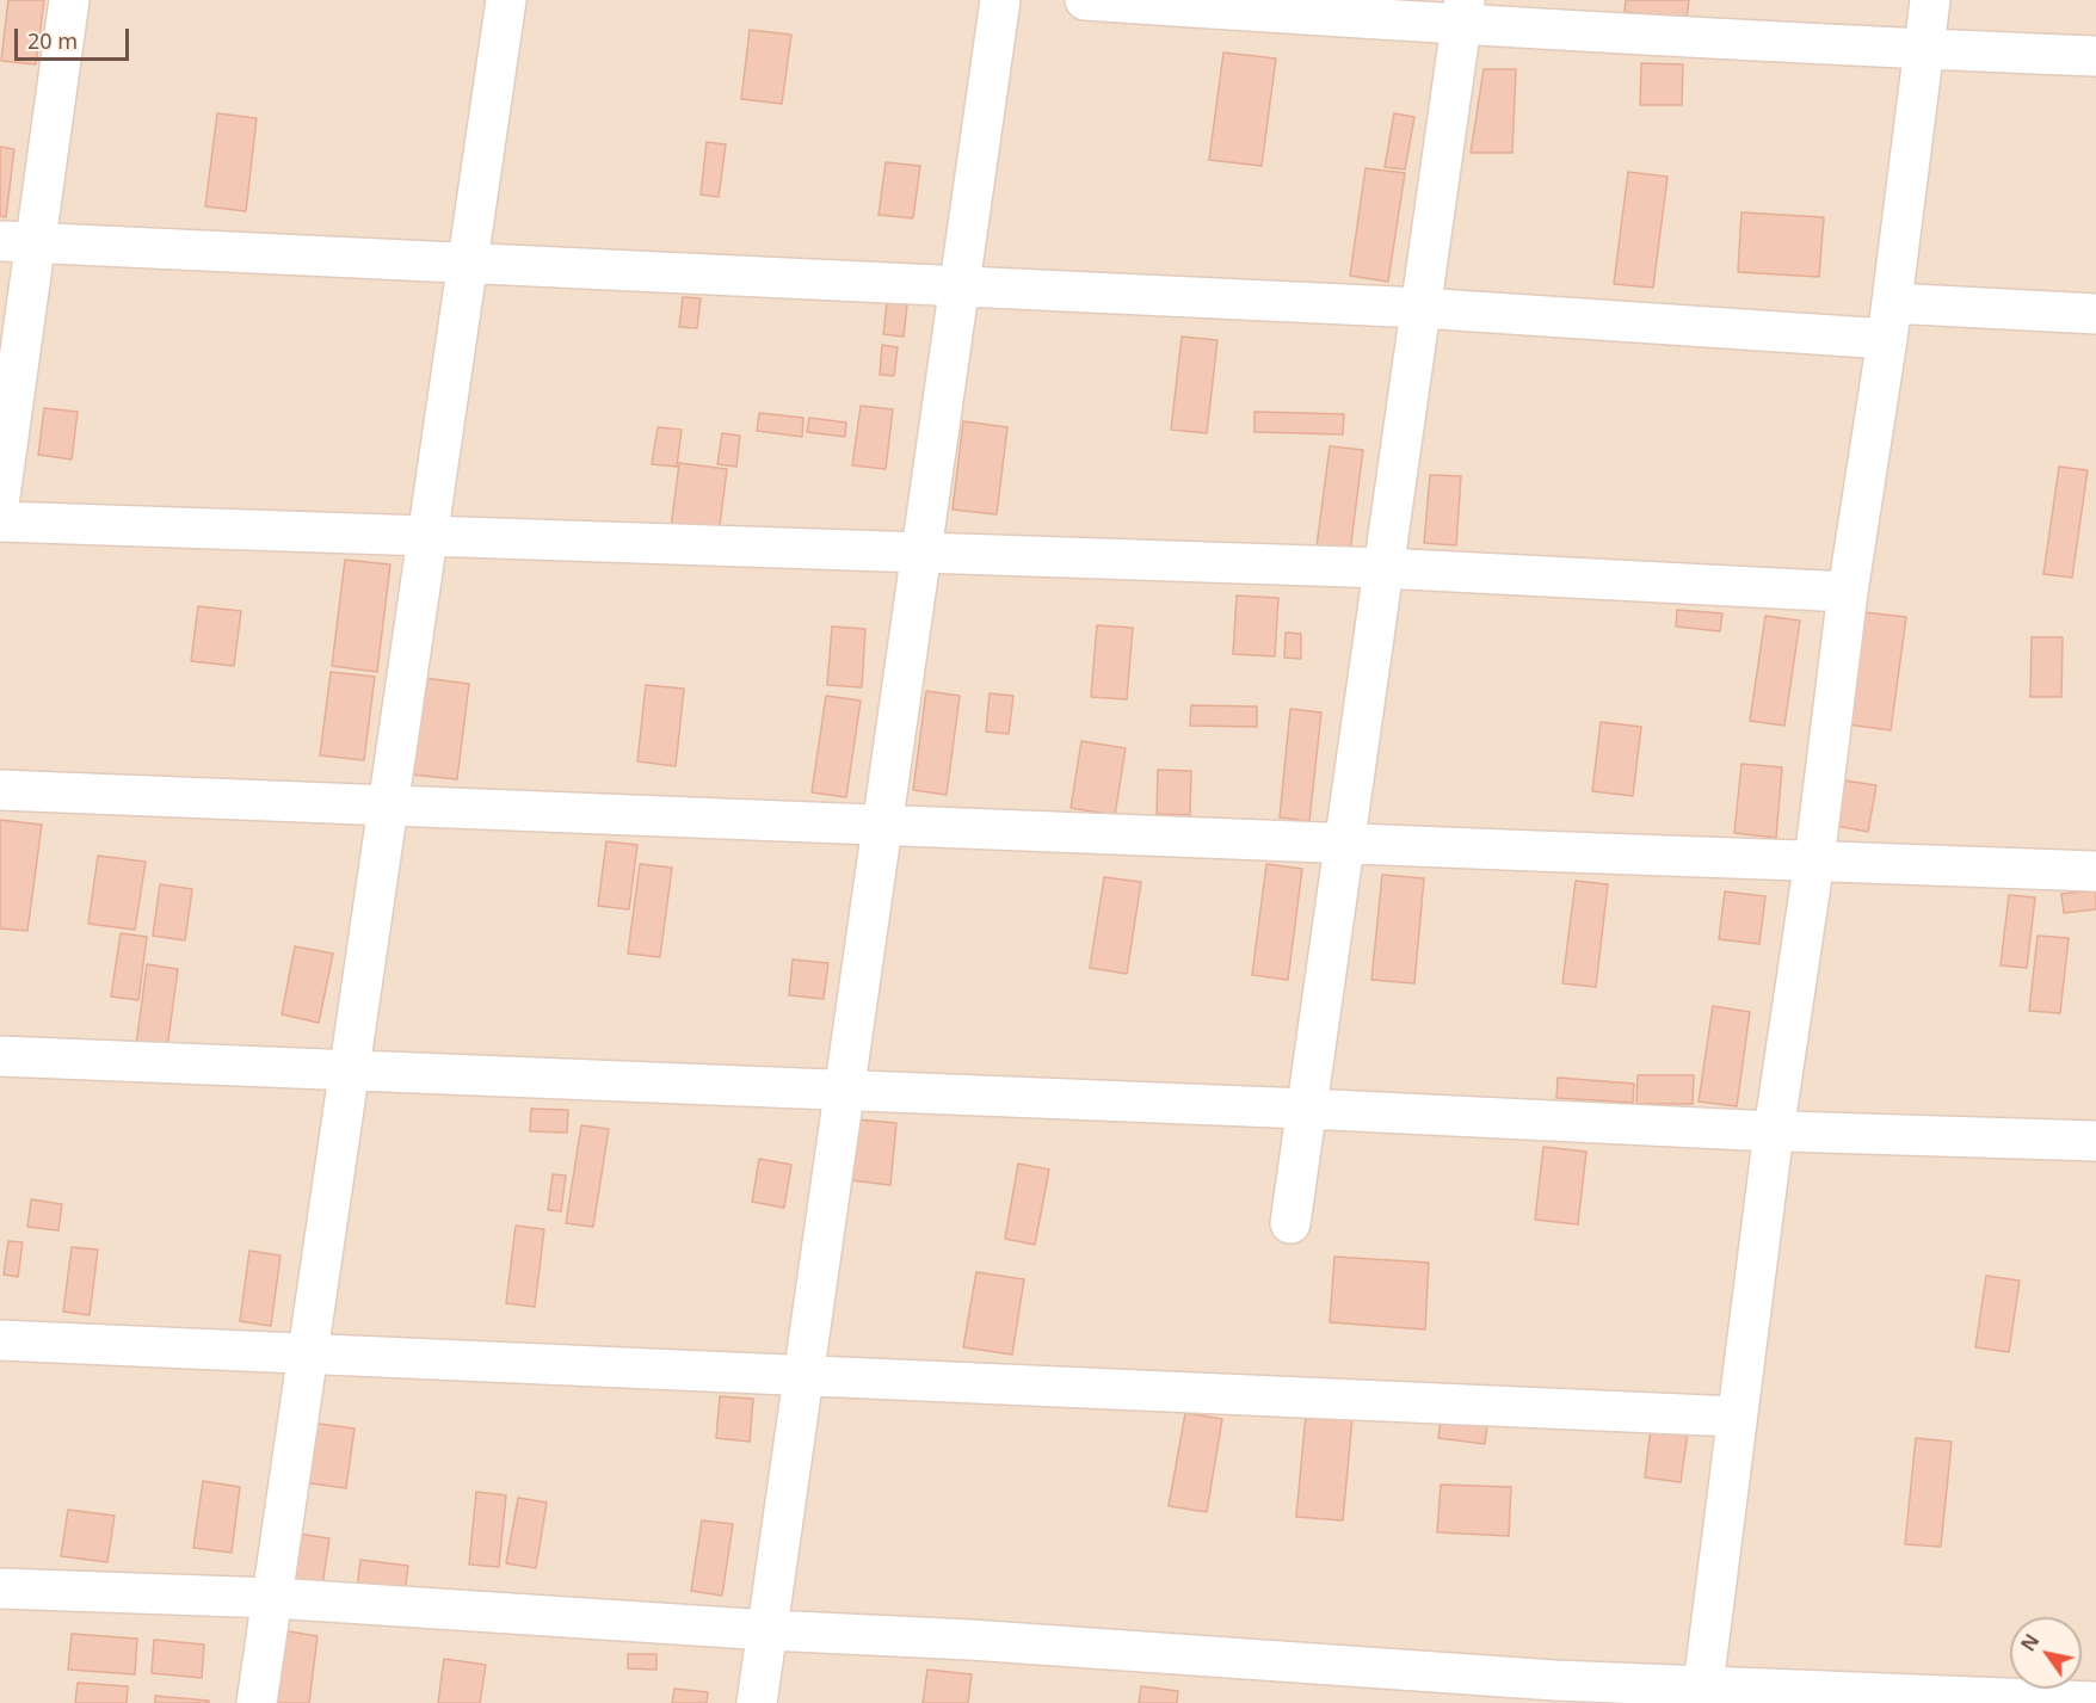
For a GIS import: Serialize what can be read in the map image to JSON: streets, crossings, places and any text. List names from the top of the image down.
{
  "scale_bar": "20 m",
  "north": "top left"
}
